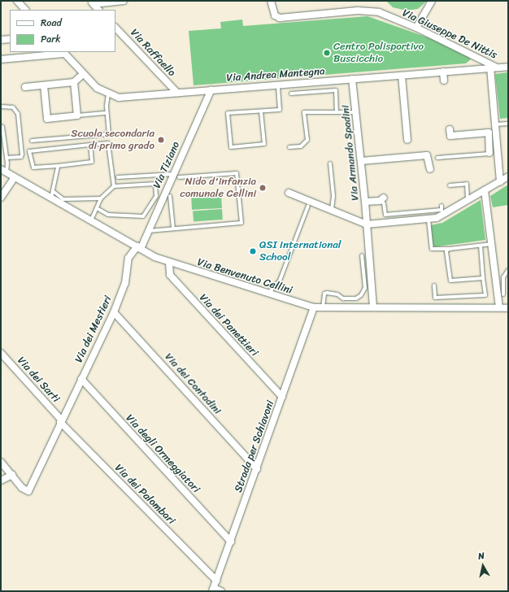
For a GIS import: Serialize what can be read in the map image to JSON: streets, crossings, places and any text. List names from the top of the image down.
{
  "streets": {
    "street": [
      "Via Giuseppe De Nittis",
      "Via Raffaello",
      "Via Andrea Mantegna",
      "Via Armando Spadini",
      "Via Tiziano",
      "Via Benvenuto Cellini",
      "Via dei Panettieri",
      "Via dei Mestieri",
      "Via dei Sarti",
      "Via dei Contadini",
      "Strada per Schiavoni",
      "Via degli Ormeggiatori",
      "Via dei Palombari"
    ]
  },
  "crossings": [
    ["Via Giuseppe De Nittis", "Via Andrea Mantegna"],
    ["Via Raffaello", "Via Andrea Mantegna"],
    ["Via Andrea Mantegna", "Via Armando Spadini"],
    ["Via Andrea Mantegna", "Via Tiziano"],
    ["Via Armando Spadini", "Via Benvenuto Cellini"],
    ["Via Tiziano", "Via Benvenuto Cellini"],
    ["Via Tiziano", "Via dei Mestieri"],
    ["Via Benvenuto Cellini", "Via dei Panettieri"],
    ["Via Benvenuto Cellini", "Via dei Mestieri"],
    ["Via Benvenuto Cellini", "Strada per Schiavoni"],
    ["Via dei Panettieri", "Strada per Schiavoni"],
    ["Via dei Mestieri", "Via dei Sarti"],
    ["Via dei Mestieri", "Via dei Contadini"],
    ["Via dei Mestieri", "Via degli Ormeggiatori"],
    ["Via dei Mestieri", "Via dei Palombari"],
    ["Via dei Sarti", "Via dei Palombari"],
    ["Via dei Contadini", "Strada per Schiavoni"],
    ["Strada per Schiavoni", "Via degli Ormeggiatori"],
    ["Strada per Schiavoni", "Via dei Palombari"]
  ],
  "places": [
    "Centro Polisportivo Buscicchio",
    "Scuola secondaria di primo grado",
    "Nido d'infanzia comunale Cellini",
    "QSI International School"
  ],
  "legend": ["Road", "Park"],
  "north": "top"
}
